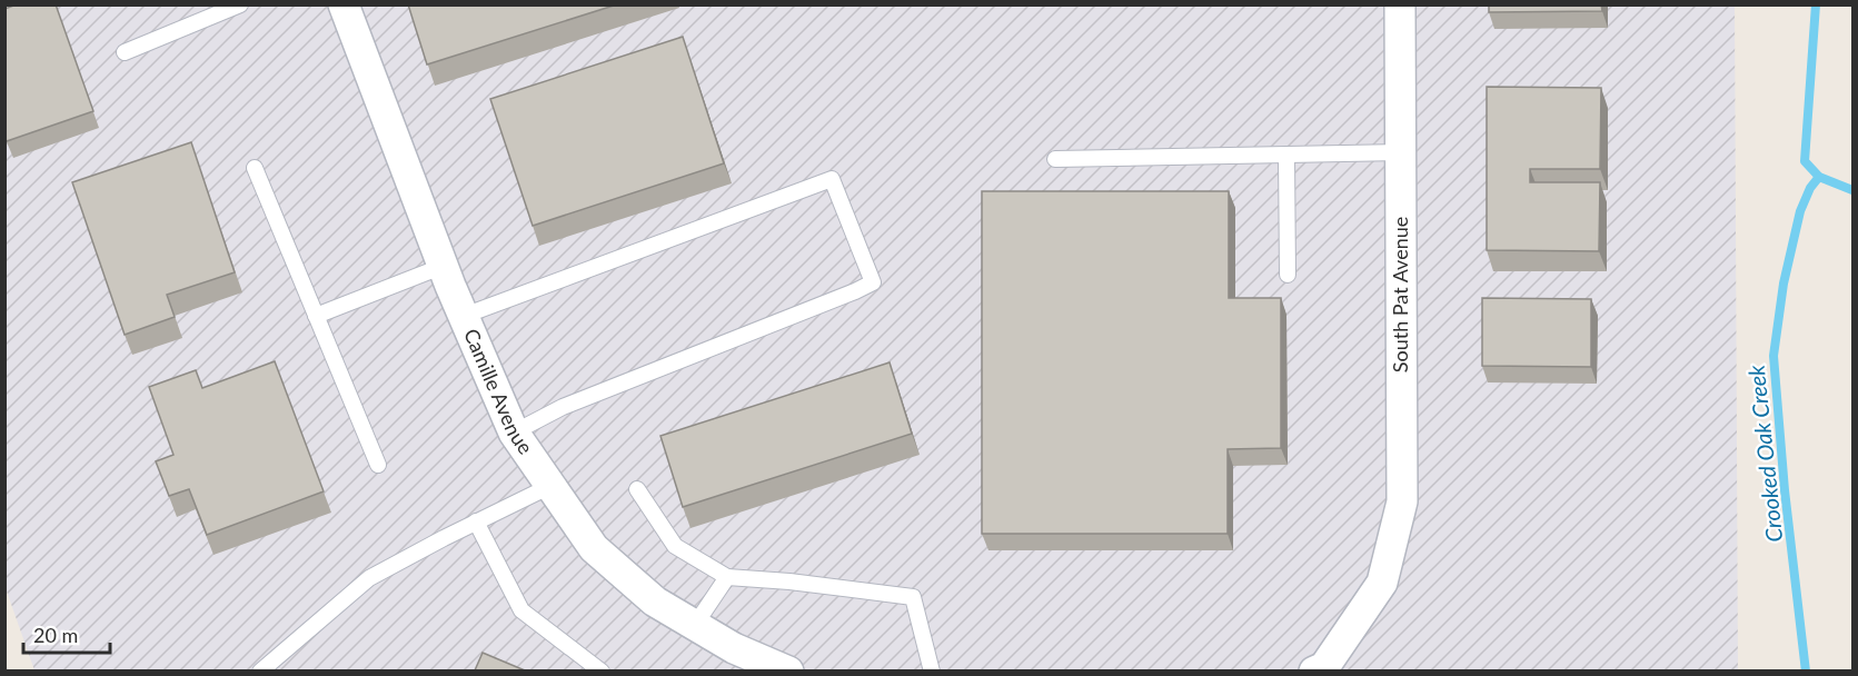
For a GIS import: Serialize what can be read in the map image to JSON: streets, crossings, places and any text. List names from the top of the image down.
{
  "streets": {
    "street": ["South Pat Avenue", "Camille Avenue"]
  },
  "water": ["Crooked Oak Creek"],
  "scale_bar": "20 m"
}
